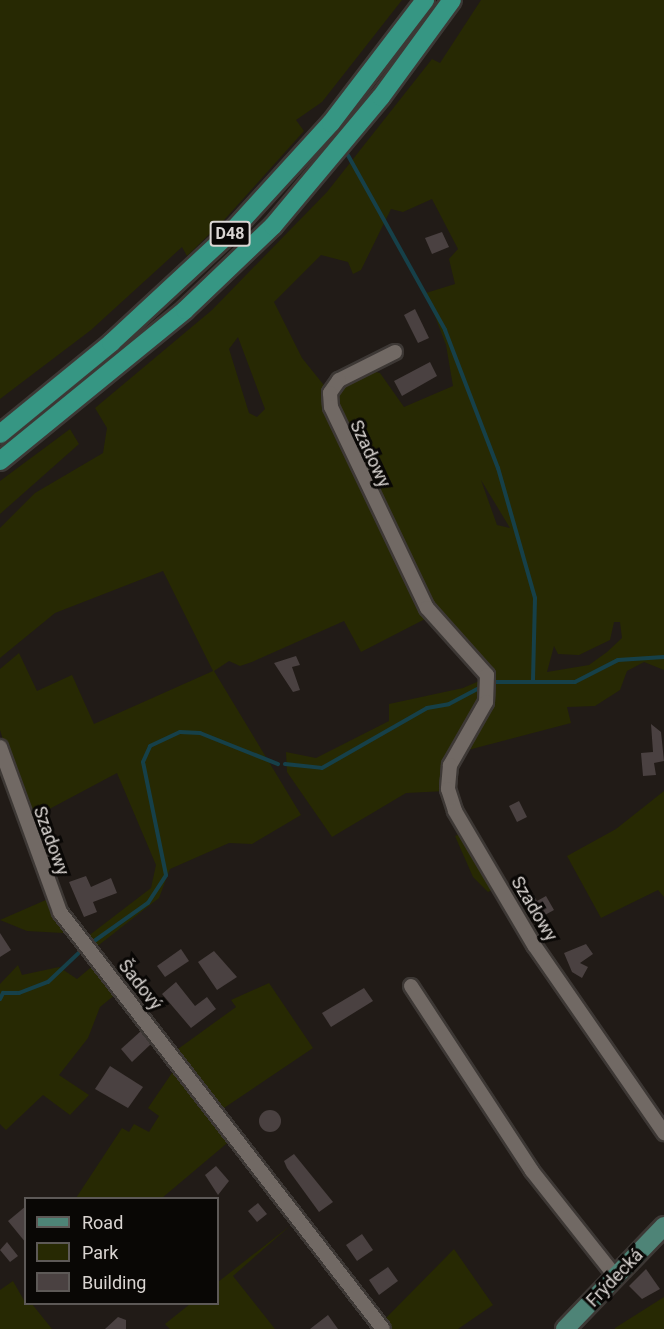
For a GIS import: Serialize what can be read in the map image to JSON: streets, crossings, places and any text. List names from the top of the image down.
{
  "streets": {
    "highway": ["D48"],
    "main road": ["Frýdecká"],
    "street": ["Szadowy", "Šadový"]
  },
  "crossings": [
    ["Szadowy", "Šadový"]
  ],
  "legend": ["Road", "Park", "Building"]
}
